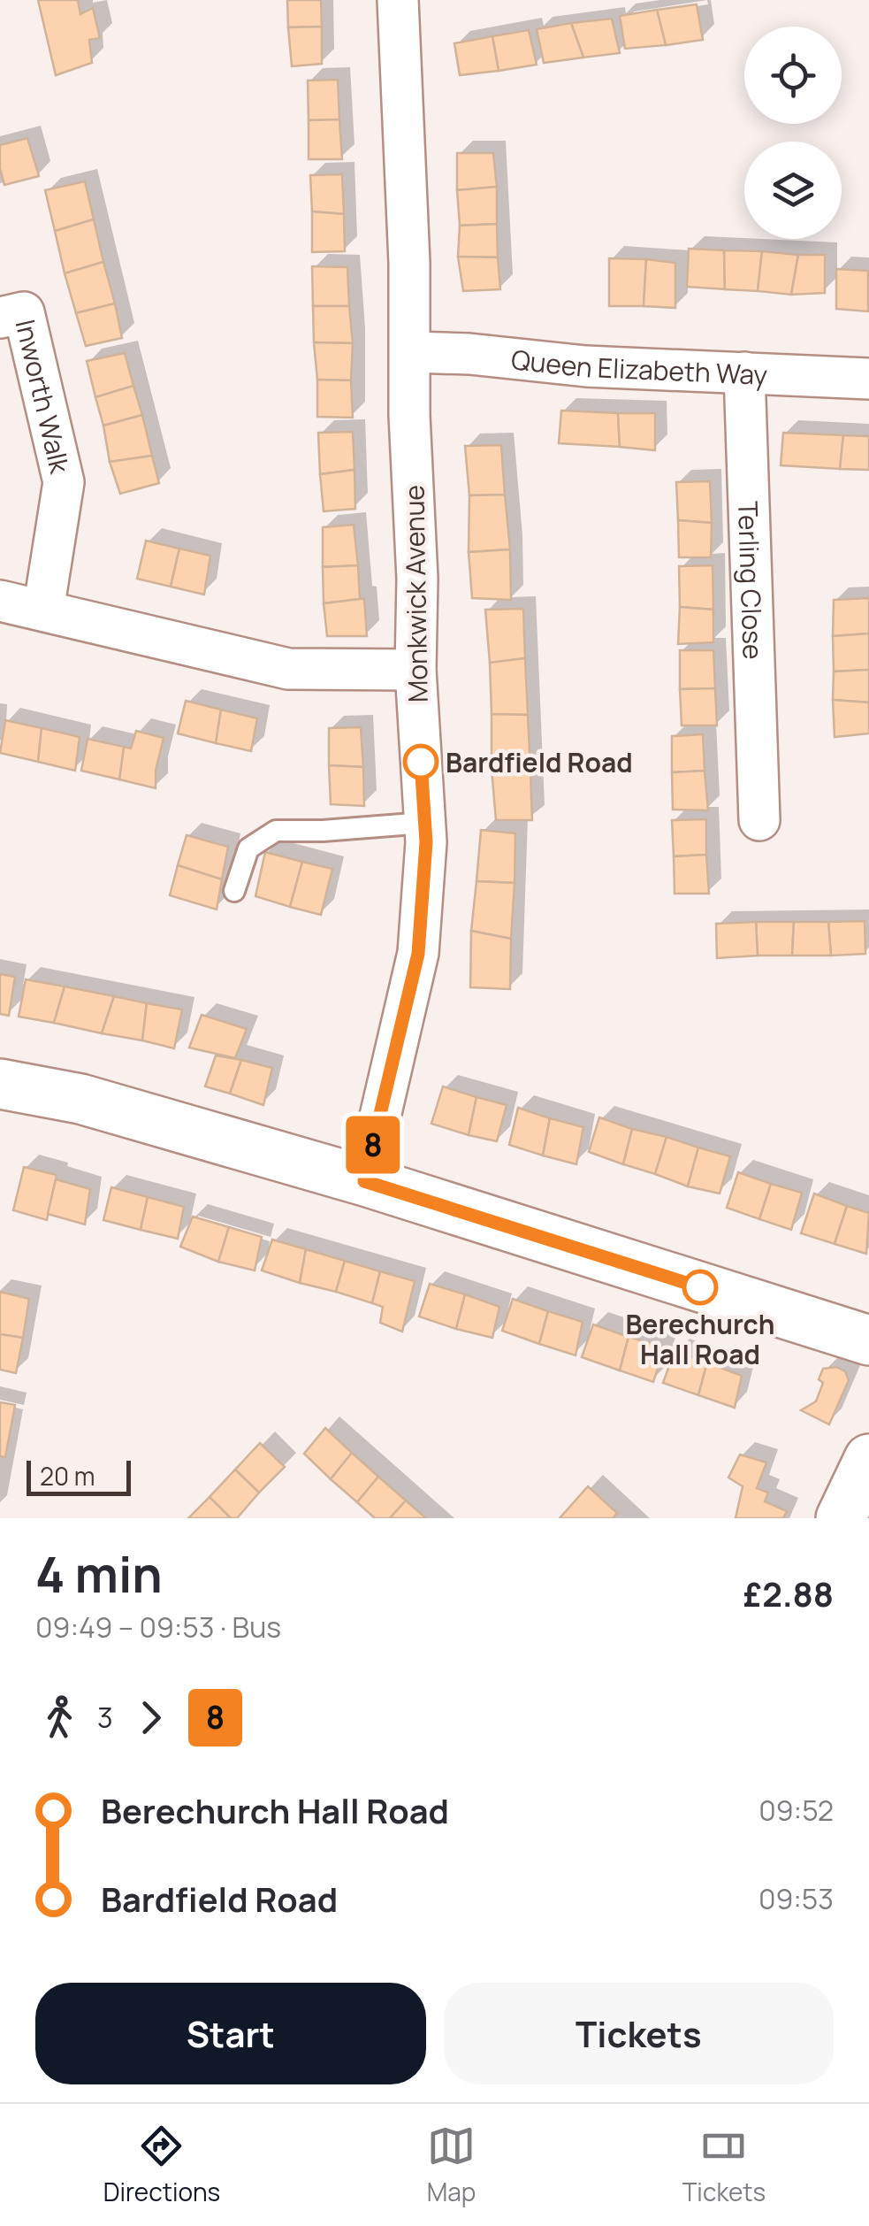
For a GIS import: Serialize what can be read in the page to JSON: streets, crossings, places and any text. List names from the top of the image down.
{
  "streets": {
    "street": [
      "Queen Elizabeth Way",
      "Inworth Walk",
      "Terling Close",
      "Monkwick Avenue"
    ]
  },
  "crossings": [
    ["Queen Elizabeth Way", "Terling Close"],
    ["Queen Elizabeth Way", "Monkwick Avenue"]
  ],
  "places": ["Bardfield Road", "Berechurch Hall Road"],
  "lines": ["bus line 8"],
  "scale_bar": "20 m",
  "page": {
    "on_map": "8",
    "scale": "20 m",
    "heading": ["4 min", "09:49 – 09:53 · Bus", "£2.88"],
    "legs": ["3", "8"],
    "list": [
      {
        "name": "Berechurch Hall Road",
        "value": "09:52"
      },
      {
        "name": "Bardfield Road",
        "value": "09:53"
      }
    ],
    "buttons": ["Start", "Tickets"],
    "tabs": ["Directions", "Map", "Tickets"]
  }
}
